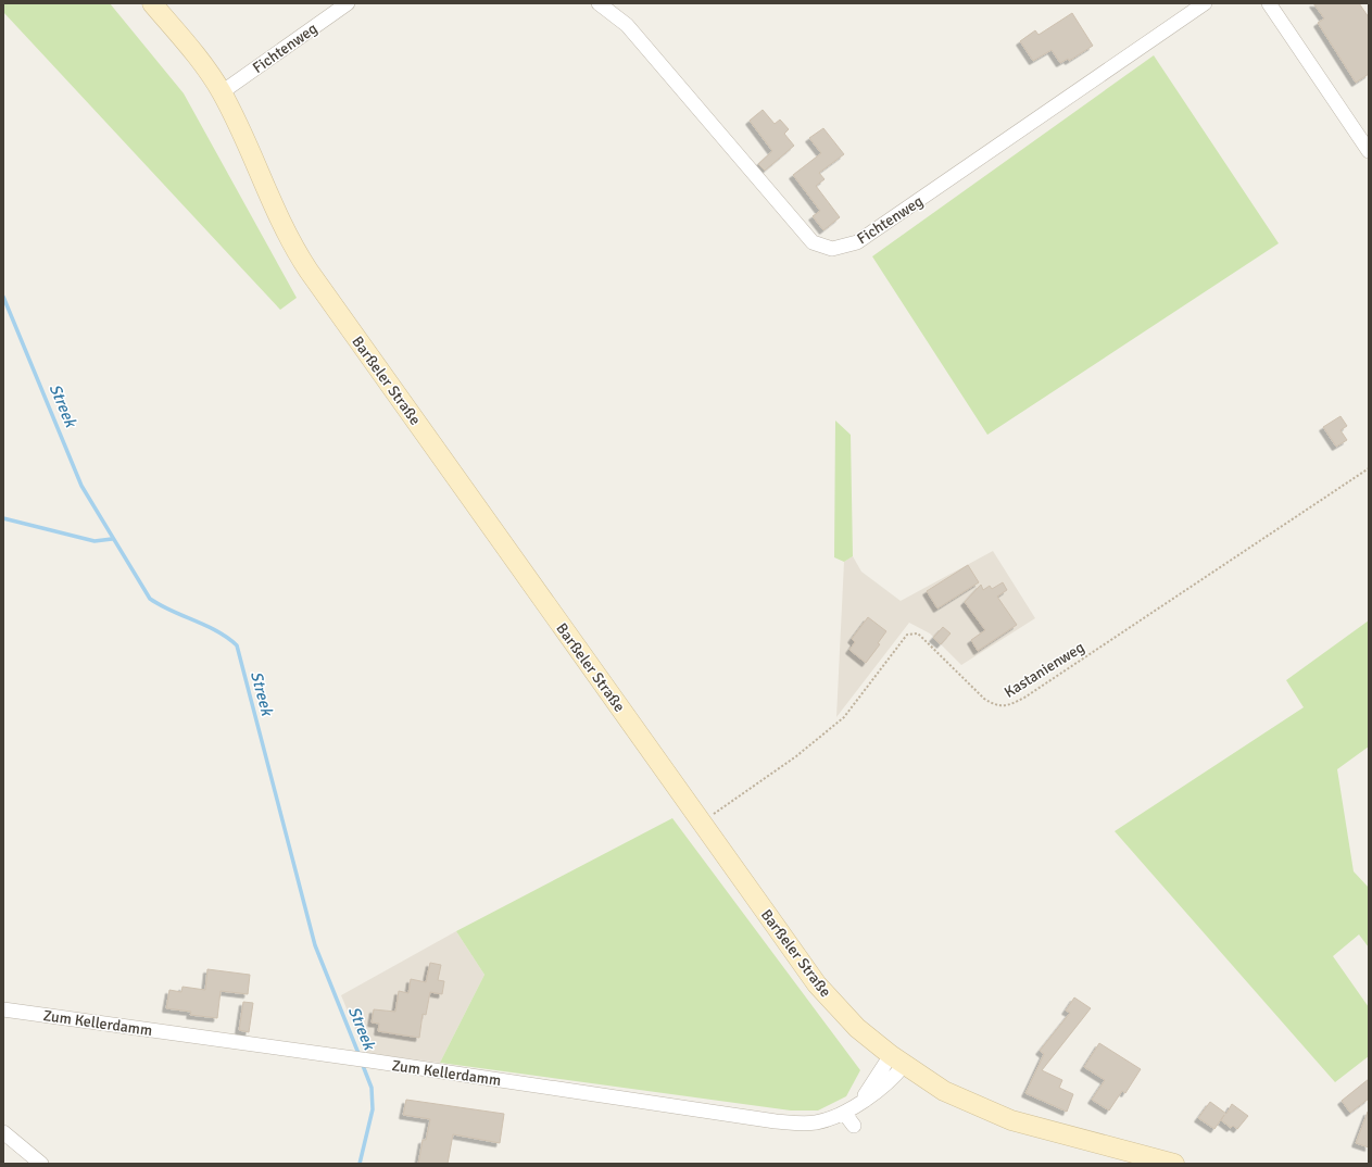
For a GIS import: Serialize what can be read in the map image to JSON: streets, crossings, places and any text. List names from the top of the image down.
{
  "streets": {
    "main road": ["Barßeler Straße"],
    "street": ["Fichtenweg", "Zum Kellerdamm"],
    "path": ["Kastanienweg"]
  },
  "crossings": [
    ["Fichtenweg", "Barßeler Straße"],
    ["Barßeler Straße", "Kastanienweg"],
    ["Barßeler Straße", "Zum Kellerdamm"]
  ],
  "water": ["Streek"]
}
